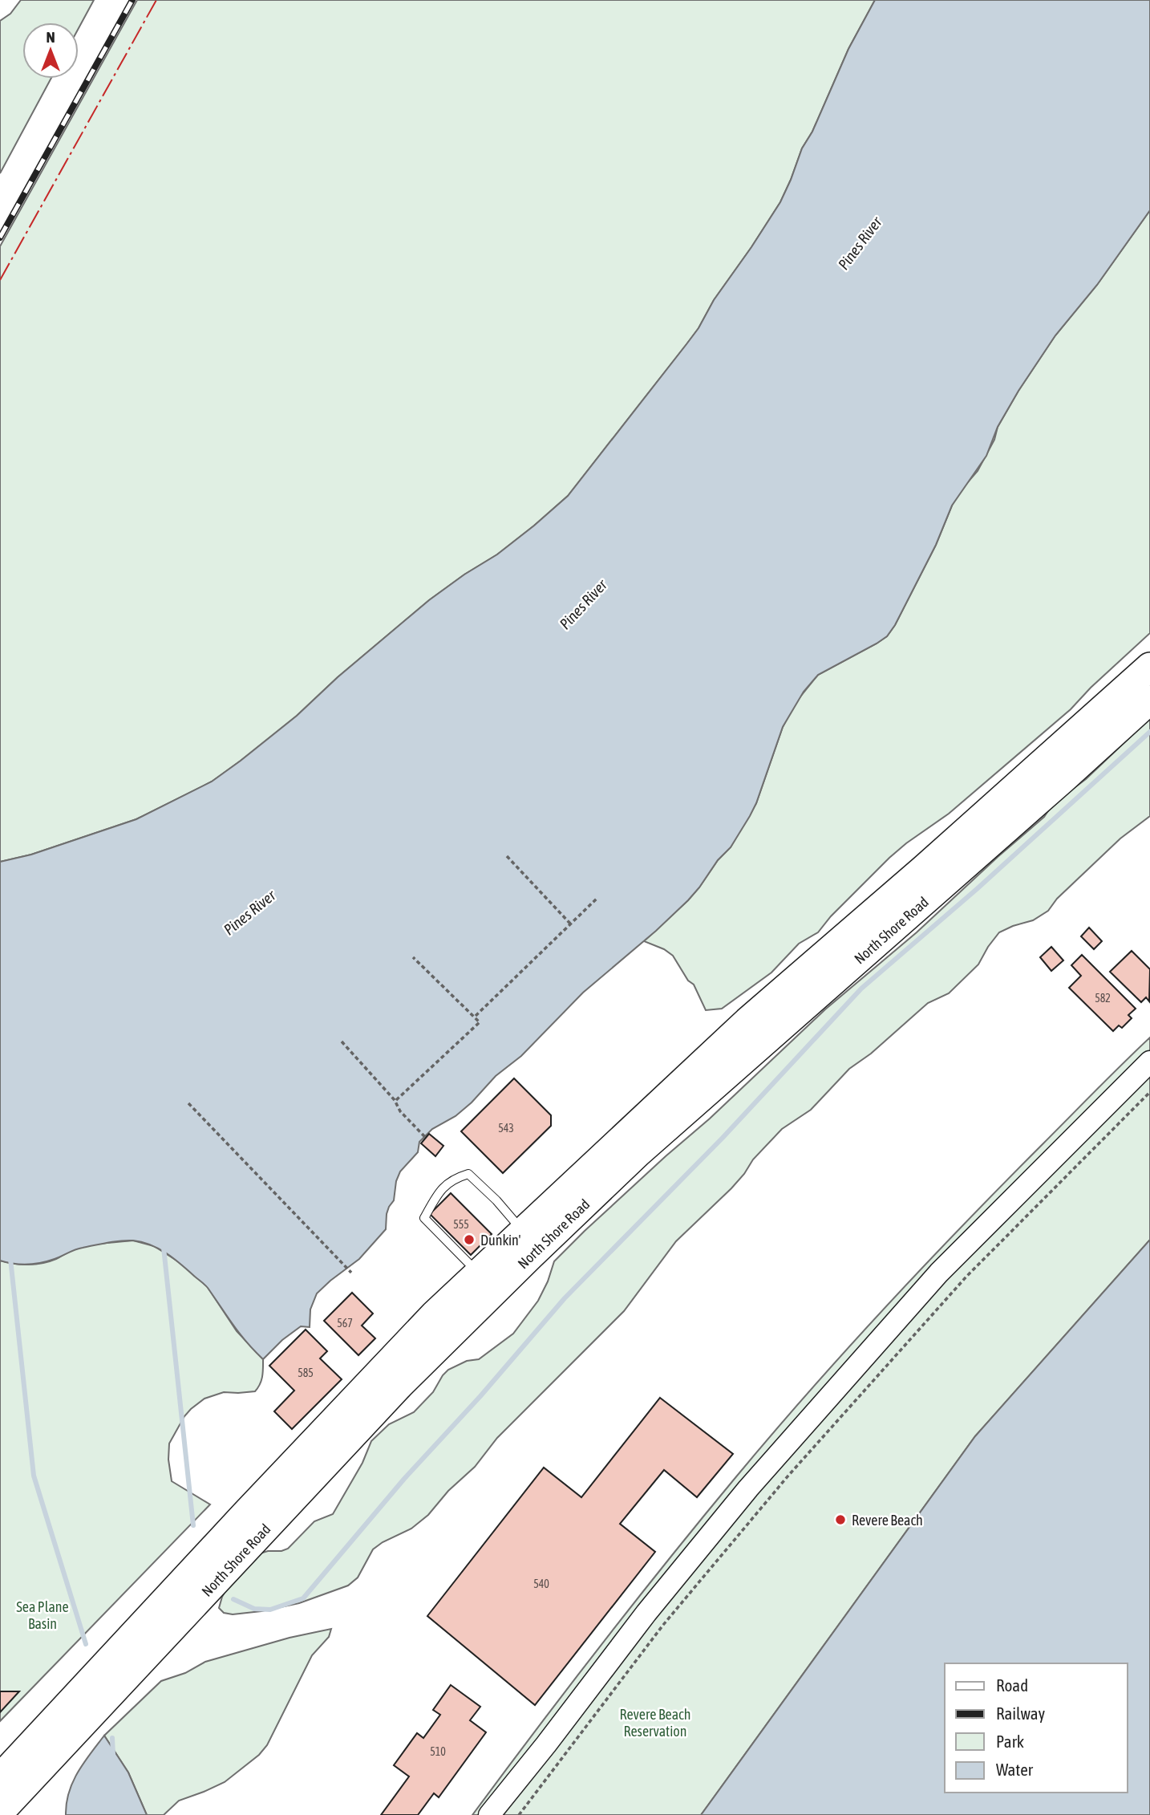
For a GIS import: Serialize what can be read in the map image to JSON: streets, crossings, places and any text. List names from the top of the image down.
{
  "streets": {
    "highway": ["North Shore Road"]
  },
  "water": ["Pines River"],
  "parks": ["Sea Plane Basin", "Revere Beach Reservation"],
  "places": ["Dunkin'", "Revere Beach"],
  "house_numbers": [
    "582",
    "543",
    "555",
    "567",
    "585",
    "540",
    "510"
  ],
  "legend": [
    "Road",
    "Railway",
    "Park",
    "Water"
  ],
  "north": "top"
}
